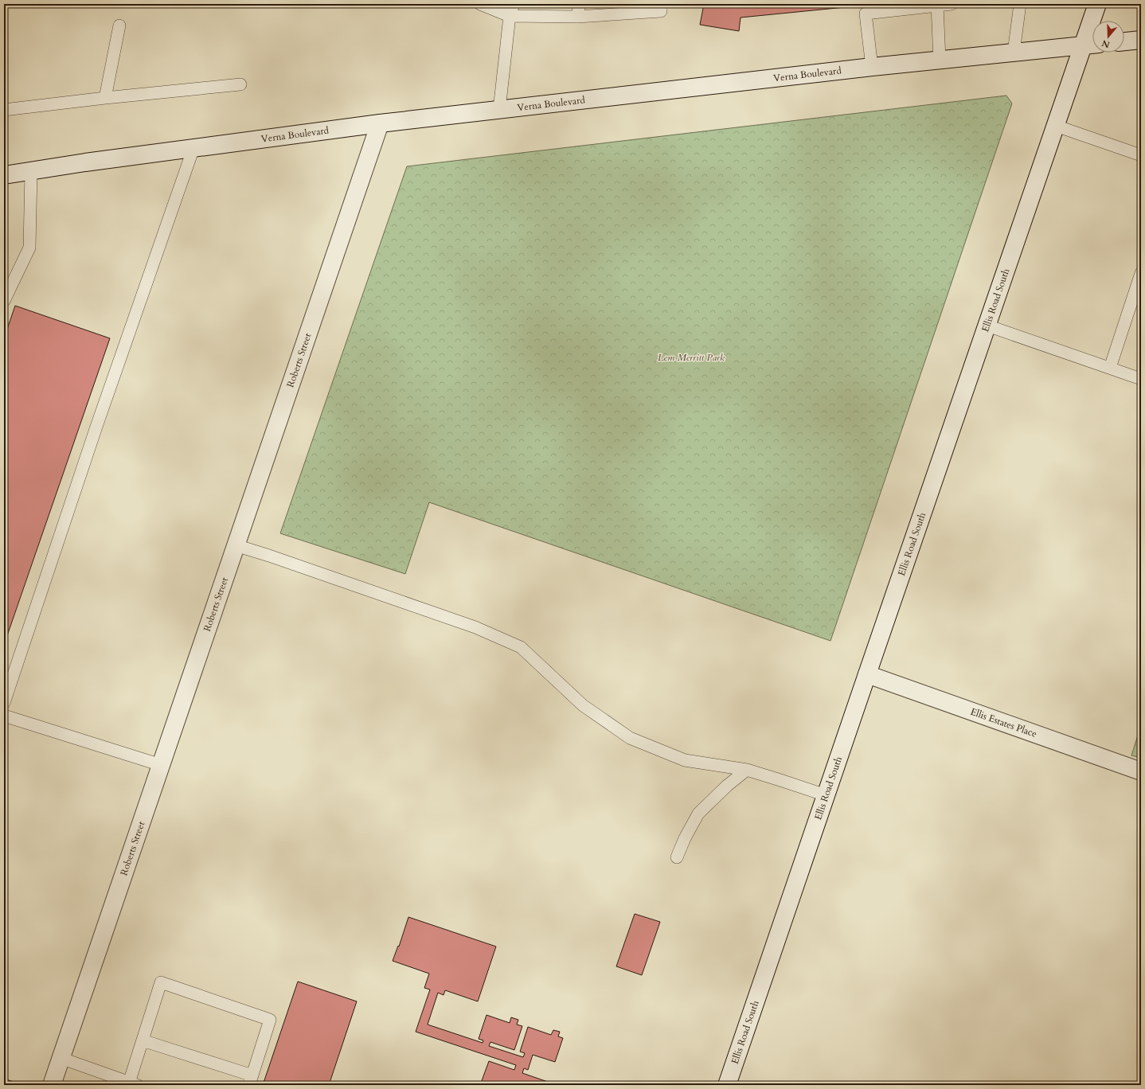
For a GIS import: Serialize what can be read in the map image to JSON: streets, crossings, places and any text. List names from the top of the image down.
{
  "streets": {
    "street": [
      "Verna Boulevard",
      "Ellis Road South",
      "Roberts Street",
      "Ellis Estates Place"
    ]
  },
  "crossings": [
    ["Verna Boulevard", "Ellis Road South"],
    ["Verna Boulevard", "Roberts Street"],
    ["Ellis Road South", "Ellis Estates Place"]
  ],
  "parks": ["Lem Merritt Park"],
  "north": "bottom"
}
